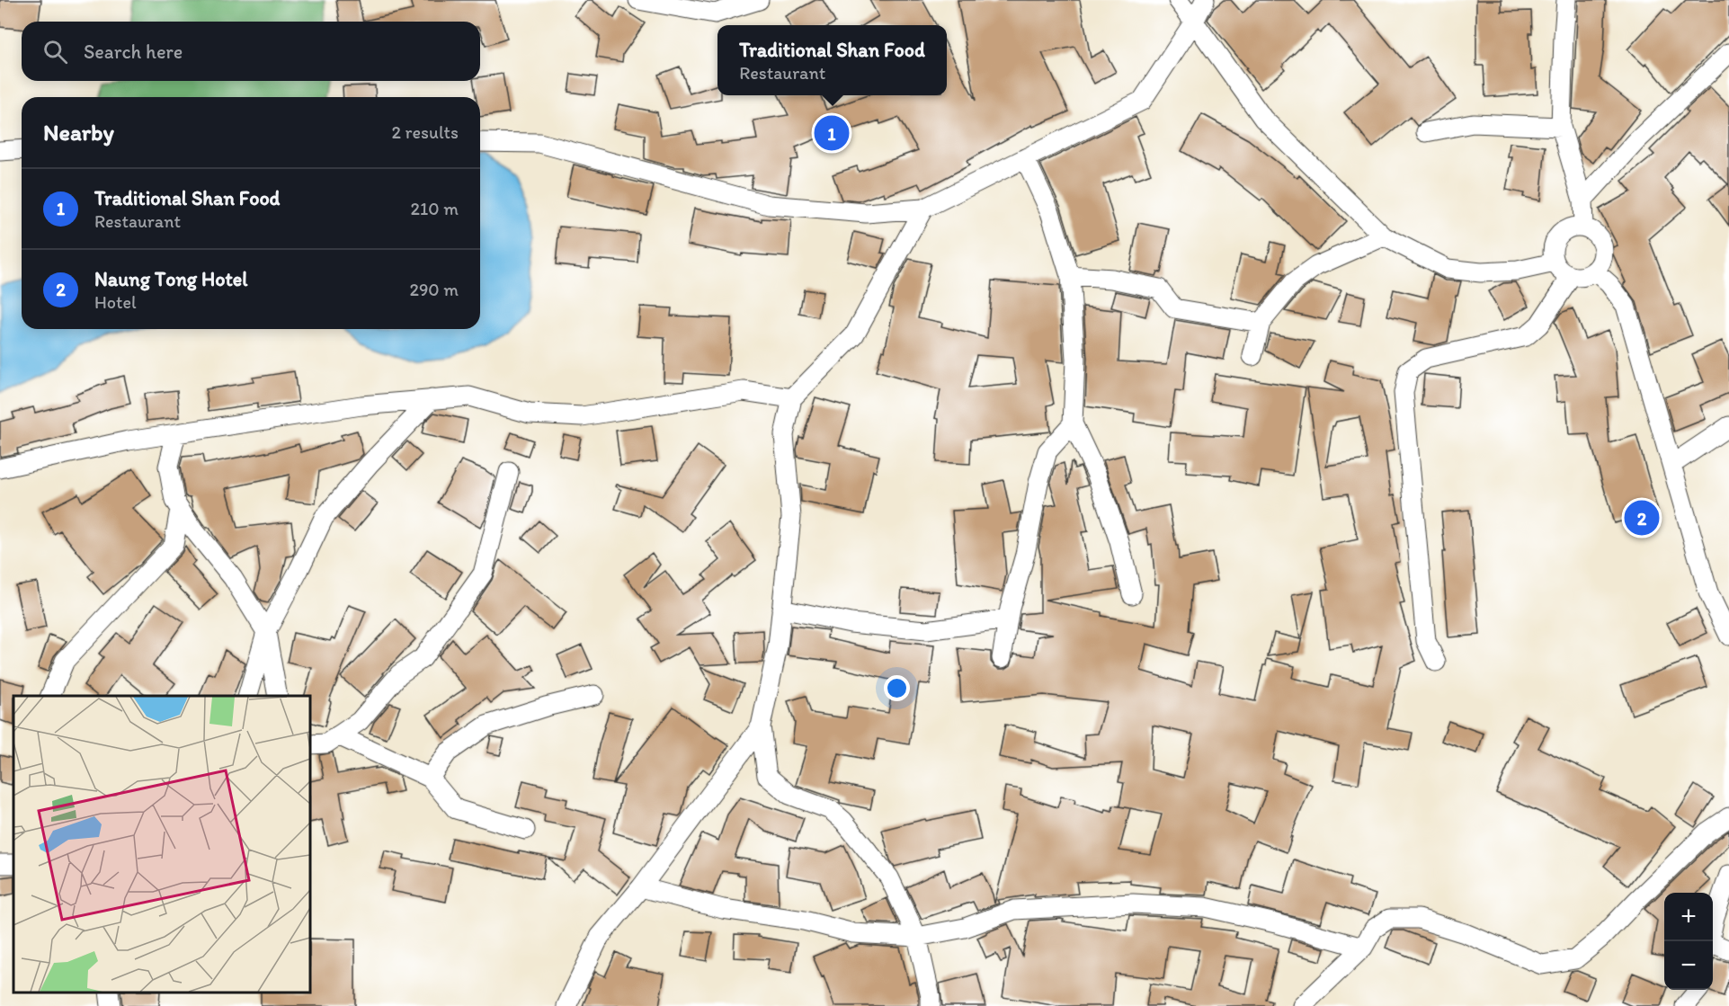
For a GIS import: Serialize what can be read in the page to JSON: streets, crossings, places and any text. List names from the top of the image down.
{
  "page": {
    "search": "Search here",
    "popup": ["Traditional Shan Food", "Restaurant"],
    "heading": ["Nearby", "2 results"],
    "pins": ["1", "2"],
    "list": [
      {
        "mark": "1",
        "name": "Traditional Shan Food",
        "note": "Restaurant",
        "value": "210 m"
      },
      {
        "mark": "2",
        "name": "Naung Tong Hotel",
        "note": "Hotel",
        "value": "290 m"
      }
    ],
    "map_buttons": ["+", "−"]
  }
}
